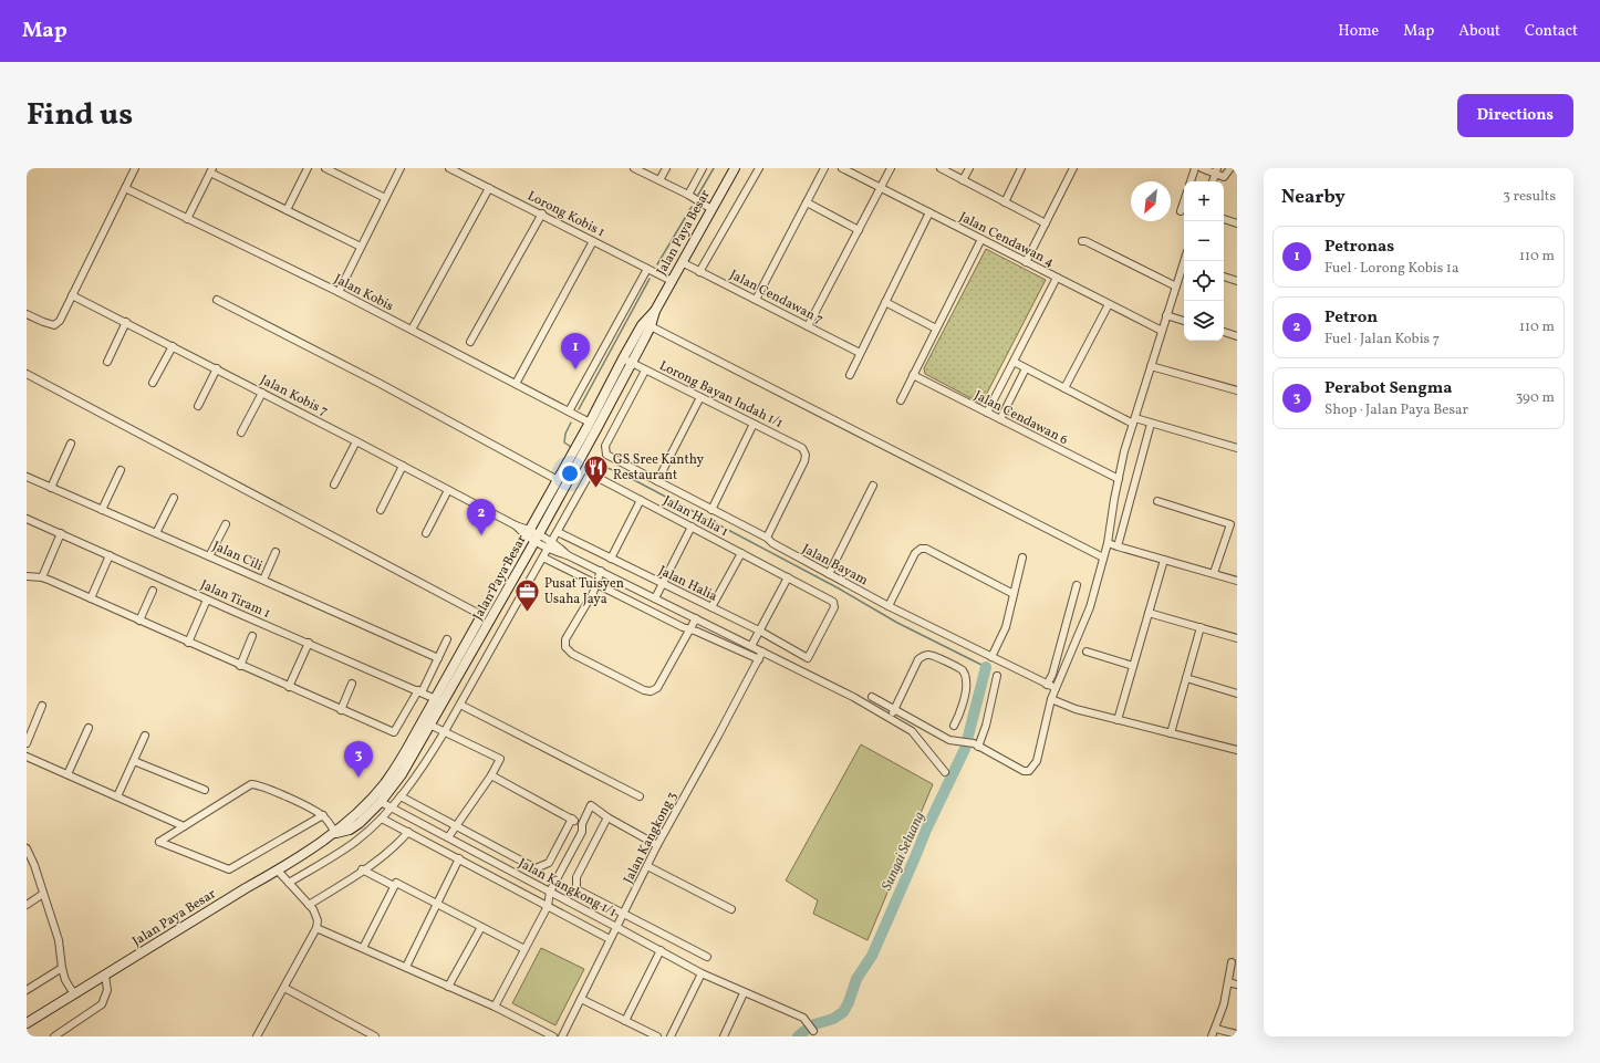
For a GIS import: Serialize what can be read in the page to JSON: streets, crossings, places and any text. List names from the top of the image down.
{
  "streets": {
    "street": [
      "Lorong Kobis 1",
      "Jalan Paya Besar",
      "Jalan Cendawan 4",
      "Jalan Kobis",
      "Jalan Cendawan 7",
      "Lorong Bayan Indah 1/1",
      "Jalan Kobis 7",
      "Jalan Cendawan 6",
      "Jalan Halia 1",
      "Jalan Cili",
      "Jalan Bayam",
      "Jalan Halia",
      "Jalan Tiram 1",
      "Jalan Kangkong 3",
      "Jalan Kangkong 1/1"
    ]
  },
  "crossings": [
    ["Lorong Kobis 1", "Jalan Paya Besar"],
    ["Jalan Paya Besar", "Jalan Kobis"],
    ["Jalan Paya Besar", "Jalan Cendawan 7"],
    ["Jalan Paya Besar", "Lorong Bayan Indah 1/1"],
    ["Jalan Paya Besar", "Jalan Kobis 7"],
    ["Jalan Paya Besar", "Jalan Tiram 1"],
    ["Jalan Paya Besar", "Jalan Kangkong 1/1"],
    ["Jalan Kobis", "Jalan Bayam"],
    ["Lorong Bayan Indah 1/1", "Jalan Bayam"],
    ["Jalan Kobis 7", "Jalan Halia 1"],
    ["Jalan Kobis 7", "Jalan Kangkong 3"],
    ["Jalan Halia 1", "Jalan Halia"],
    ["Jalan Halia 1", "Jalan Kangkong 1/1"],
    ["Jalan Kangkong 3", "Jalan Kangkong 1/1"]
  ],
  "water": ["Sungai Seluang"],
  "places": {
    "restaurant": ["GS Sree Kanthy Restaurant"],
    "office": ["Pusat Tuisyen Usaha Jaya"]
  },
  "north": "bottom left",
  "page": {
    "header": "Map",
    "nav": [
      "Home",
      "Map",
      "About",
      "Contact"
    ],
    "title": "Find us",
    "buttons": "Directions",
    "heading": ["Nearby", "3 results"],
    "map_buttons": ["+", "−"],
    "list": [
      {
        "mark": "1",
        "name": "Petronas",
        "note": "Fuel · Lorong Kobis 1a",
        "value": "110 m"
      },
      {
        "mark": "2",
        "name": "Petron",
        "note": "Fuel · Jalan Kobis 7",
        "value": "110 m"
      },
      {
        "mark": "3",
        "name": "Perabot Sengma",
        "note": "Shop · Jalan Paya Besar",
        "value": "390 m"
      }
    ],
    "pins": ["1", "2", "3"]
  }
}
